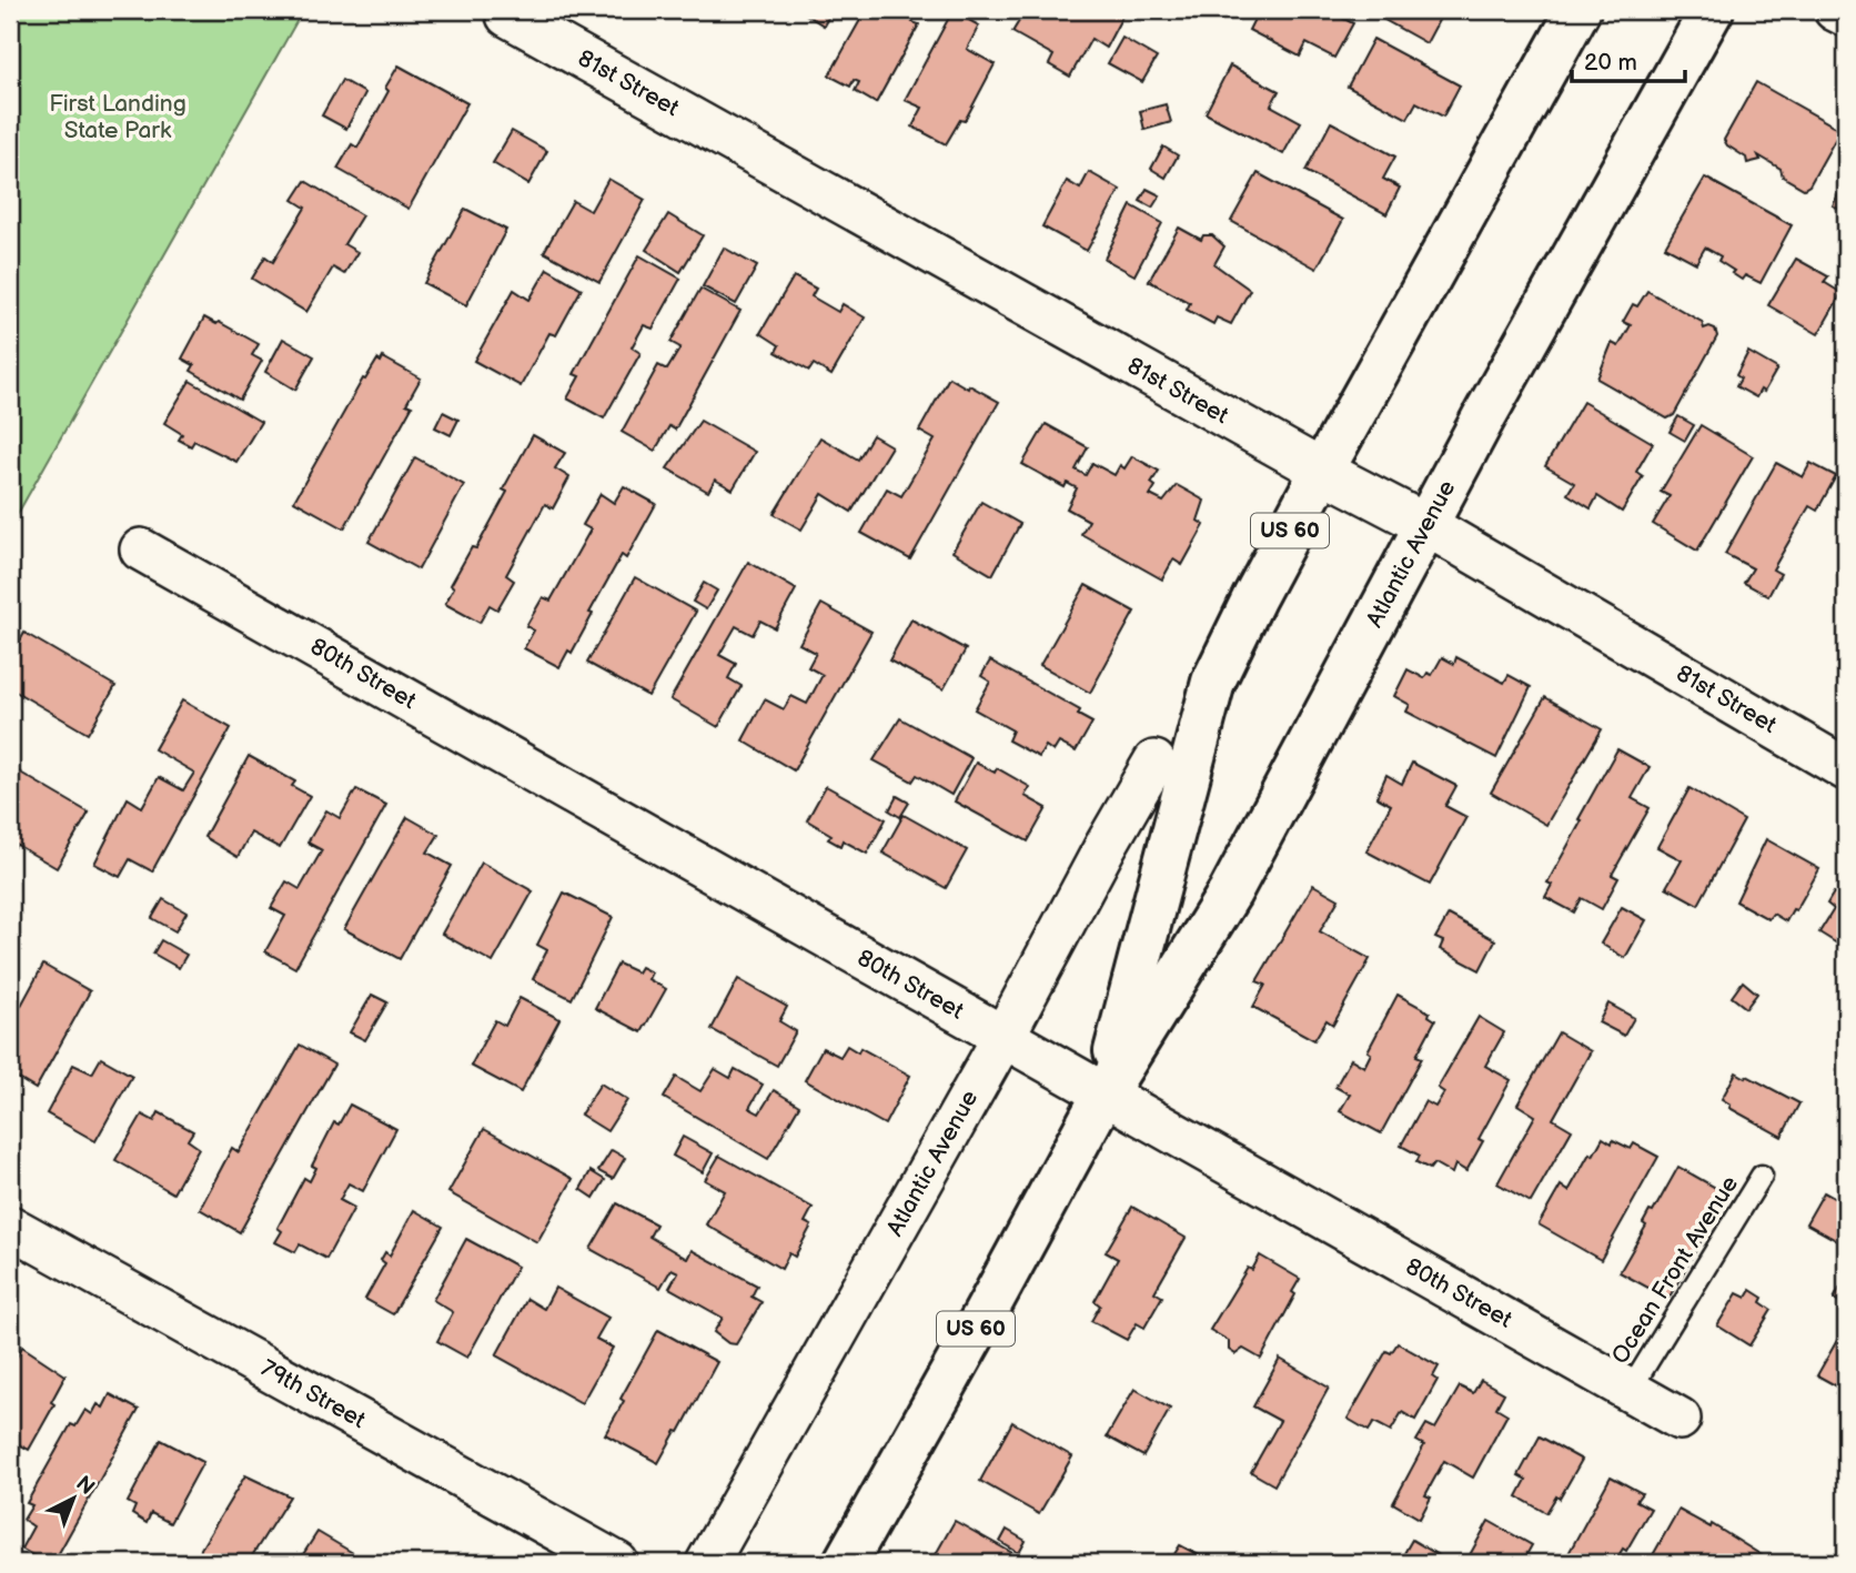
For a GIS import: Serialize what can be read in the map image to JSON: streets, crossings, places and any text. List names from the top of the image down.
{
  "streets": {
    "highway": ["US 60", "Atlantic Avenue"],
    "street": ["81st Street", "80th Street", "79th Street"],
    "lane": ["Ocean Front Avenue"]
  },
  "crossings": [
    ["81st Street", "Atlantic Avenue"],
    ["Atlantic Avenue", "80th Street"],
    ["80th Street", "Ocean Front Avenue"]
  ],
  "parks": ["First Landing State Park"],
  "scale_bar": "20 m",
  "north": "top right"
}
